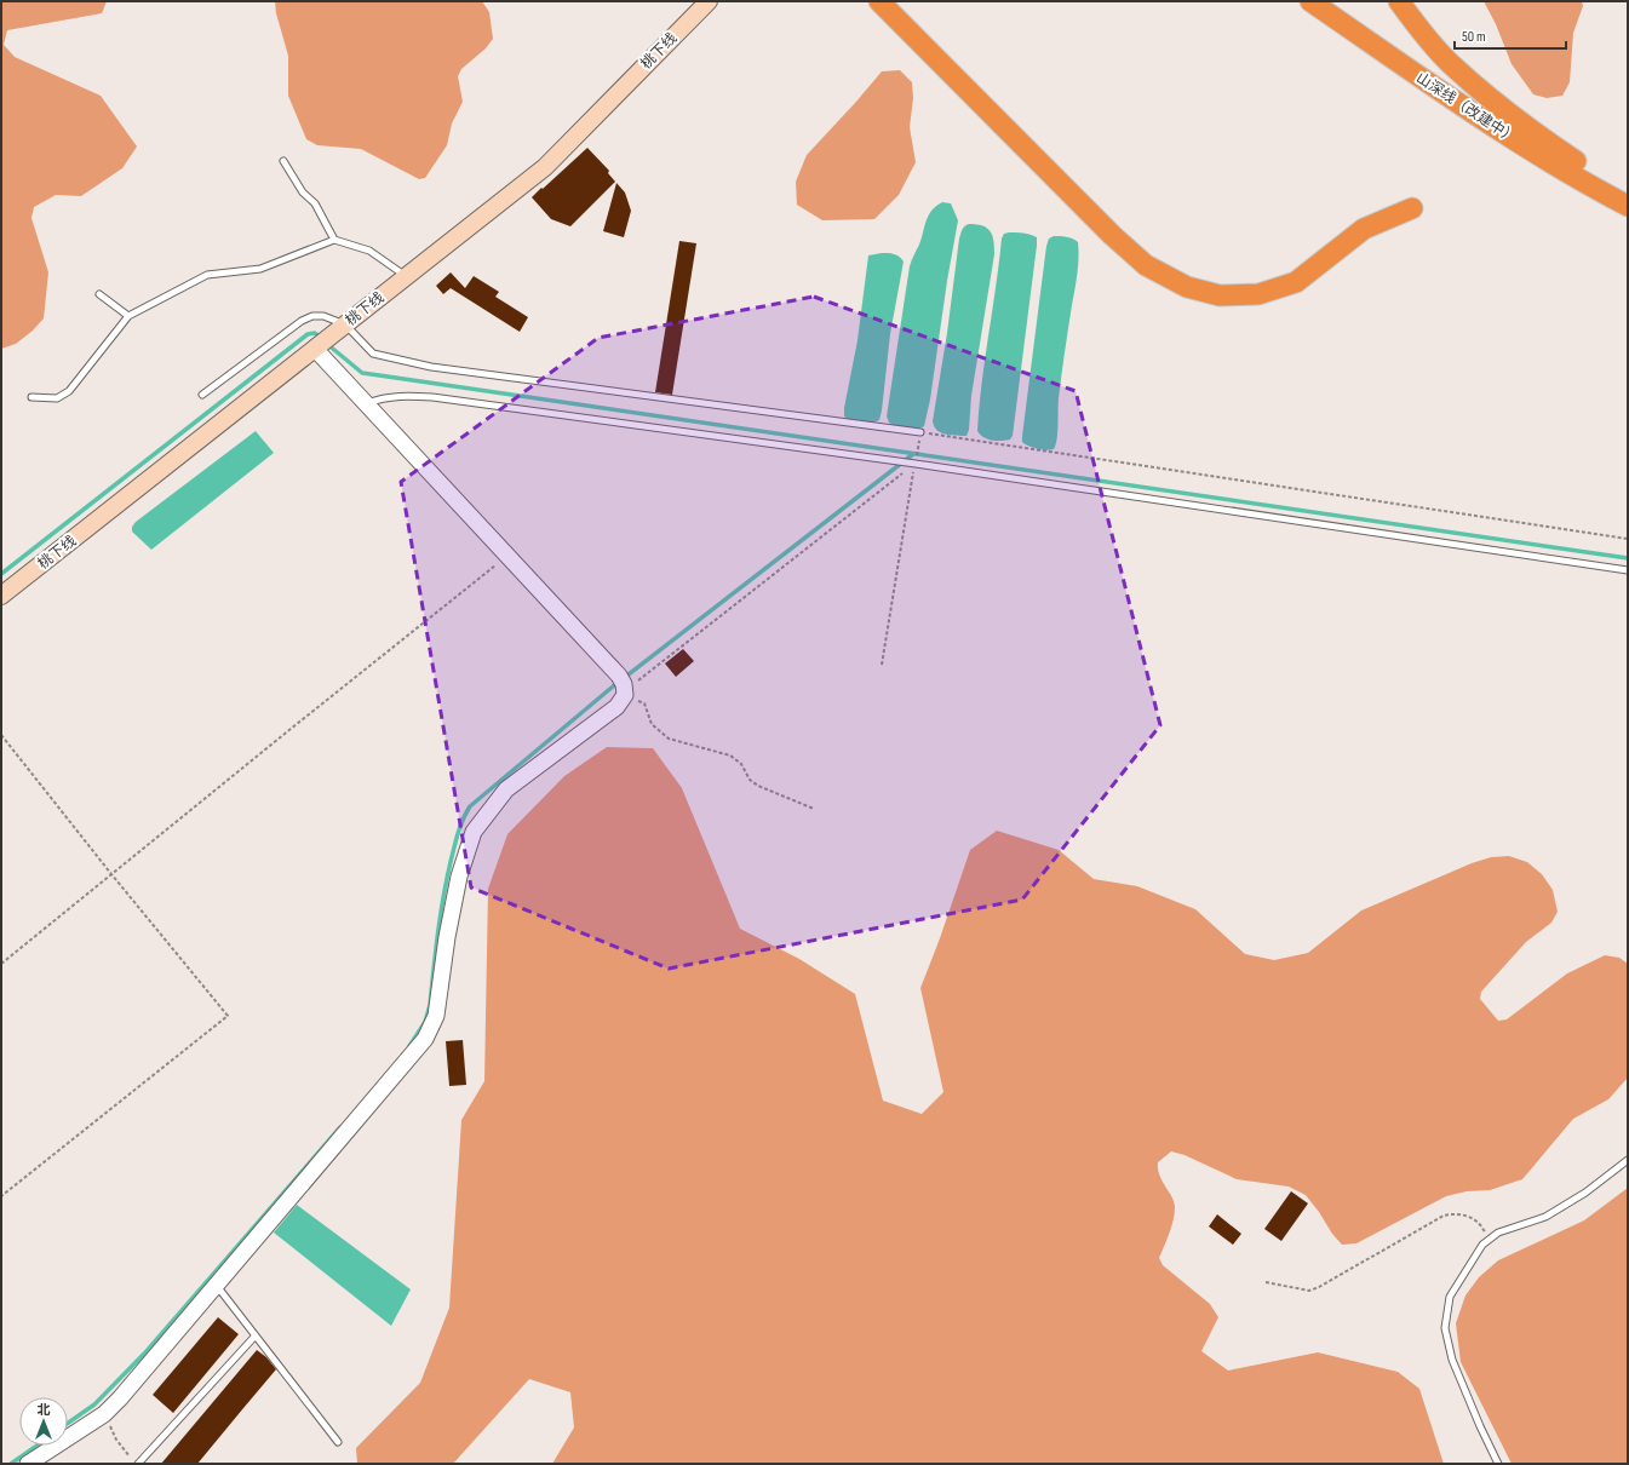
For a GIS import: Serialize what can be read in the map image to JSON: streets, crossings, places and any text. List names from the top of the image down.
{
  "streets": {
    "highway": ["山深线（改建中）"],
    "main road": ["桃下线"]
  },
  "scale_bar": "50 m",
  "north": "top"
}
